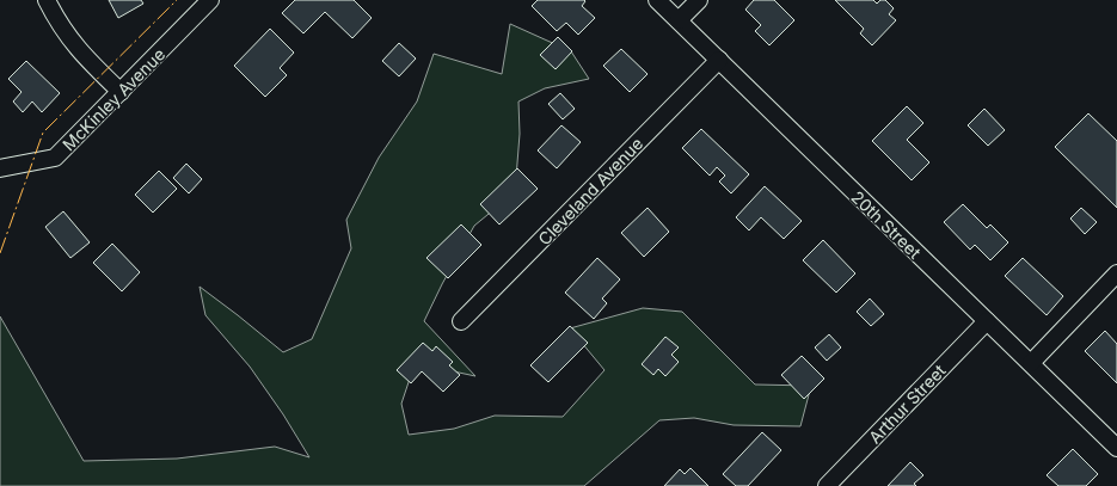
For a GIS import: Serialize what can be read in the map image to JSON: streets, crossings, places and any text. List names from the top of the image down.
{
  "streets": {
    "street": [
      "McKinley Avenue",
      "Cleveland Avenue",
      "20th Street",
      "Arthur Street"
    ]
  },
  "crossings": [
    ["Cleveland Avenue", "20th Street"],
    ["20th Street", "Arthur Street"]
  ]
}
